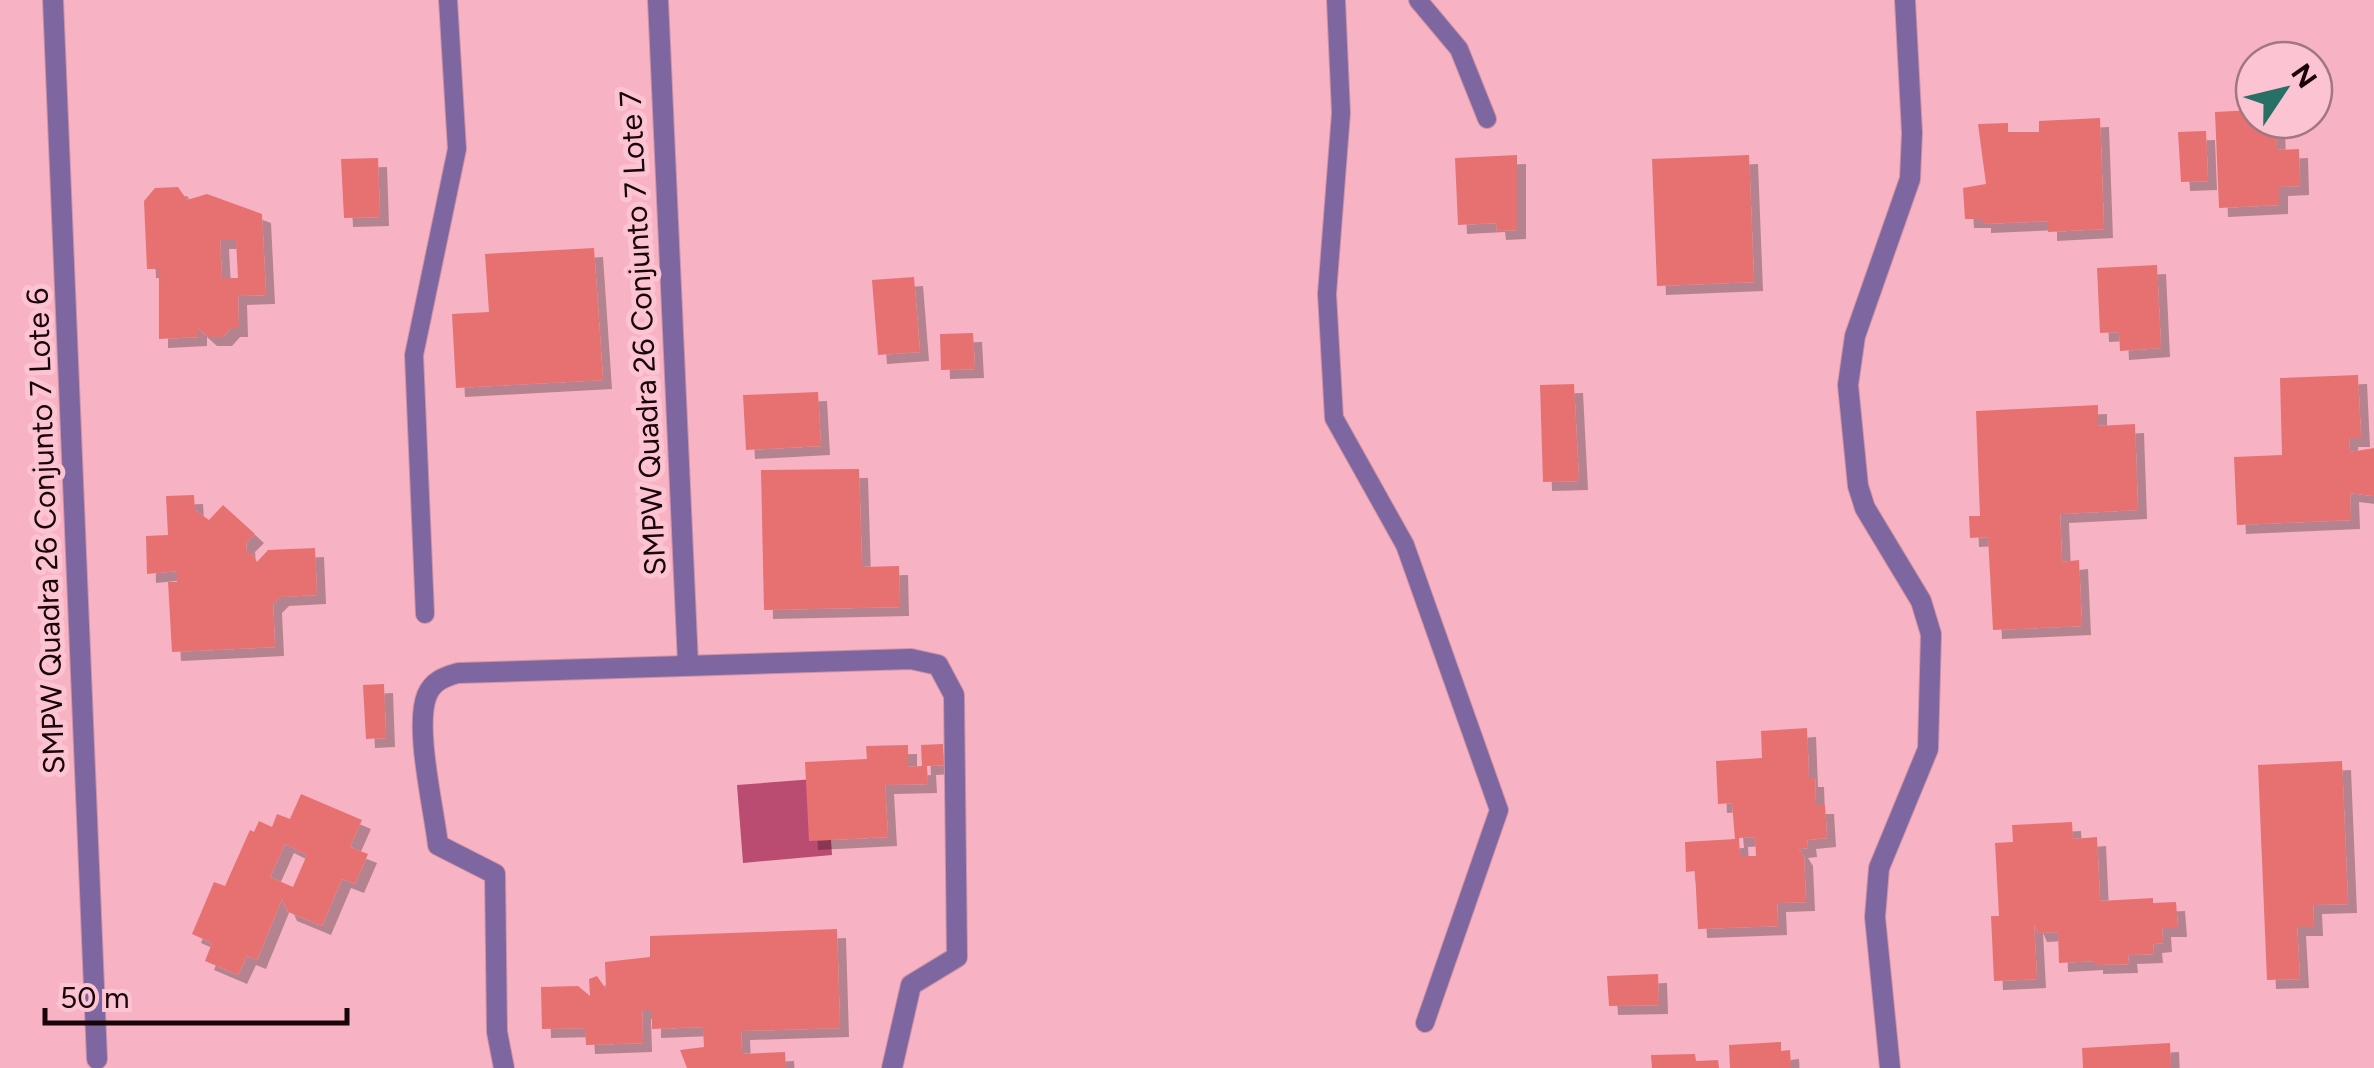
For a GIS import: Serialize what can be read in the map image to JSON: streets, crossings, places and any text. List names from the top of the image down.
{
  "streets": {
    "street": ["SMPW Quadra 26 Conjunto 7 Lote 7", "SMPW Quadra 26 Conjunto 7 Lote 6"]
  },
  "scale_bar": "50 m",
  "north": "top right"
}
